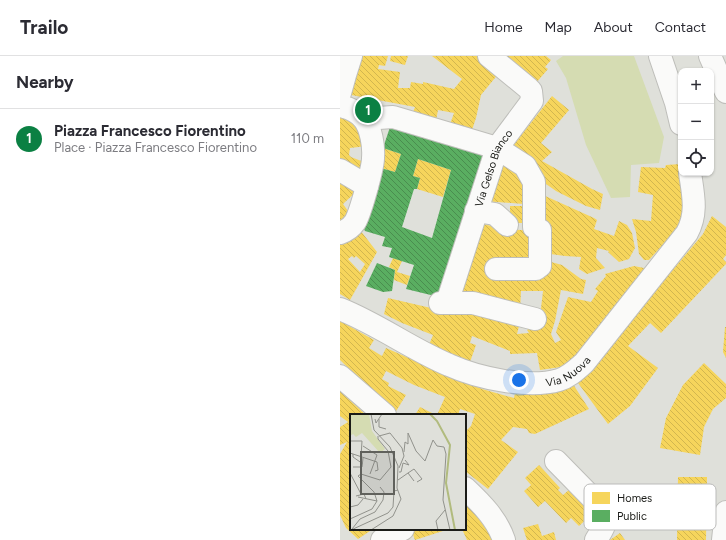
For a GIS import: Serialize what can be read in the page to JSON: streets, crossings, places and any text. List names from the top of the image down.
{
  "streets": {
    "street": ["Via Gelso Bianco", "Via Nuova"]
  },
  "legend": ["Homes", "Public"],
  "page": {
    "header": "Trailo",
    "nav": [
      "Home",
      "Map",
      "About",
      "Contact"
    ],
    "heading": "Nearby",
    "map_buttons": ["+", "−"],
    "pins": "1",
    "list": [
      {
        "mark": "1",
        "name": "Piazza Francesco Fiorentino",
        "note": "Place · Piazza Francesco Fiorentino",
        "value": "110 m"
      }
    ]
  }
}
